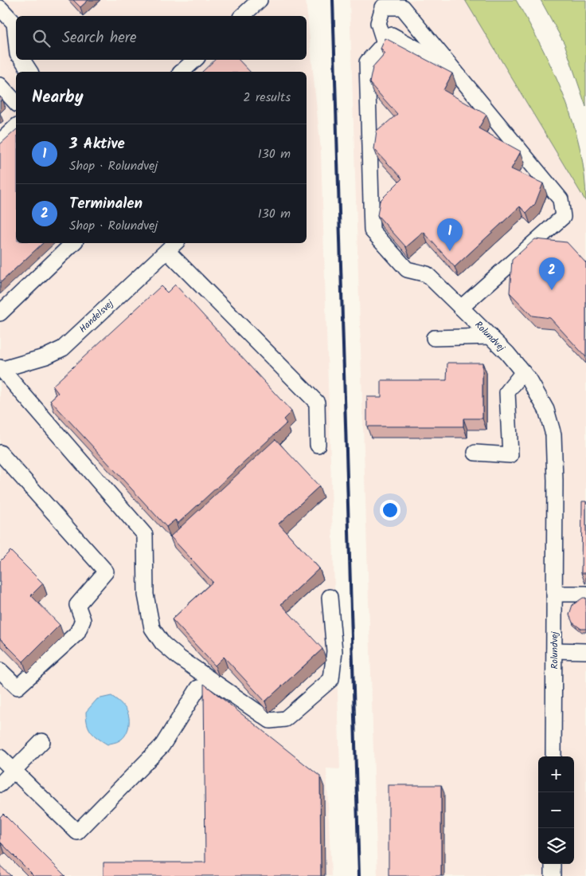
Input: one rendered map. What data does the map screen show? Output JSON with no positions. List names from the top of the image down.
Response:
{
  "streets": {
    "street": ["Handelsvej", "Rolundvej"]
  },
  "page": {
    "search": "Search here",
    "heading": ["Nearby", "2 results"],
    "list": [
      {
        "mark": "1",
        "name": "3 Aktive",
        "note": "Shop · Rolundvej",
        "value": "130 m"
      },
      {
        "mark": "2",
        "name": "Terminalen",
        "note": "Shop · Rolundvej",
        "value": "130 m"
      }
    ],
    "pins": ["1", "2"],
    "map_buttons": ["+", "−"]
  }
}
